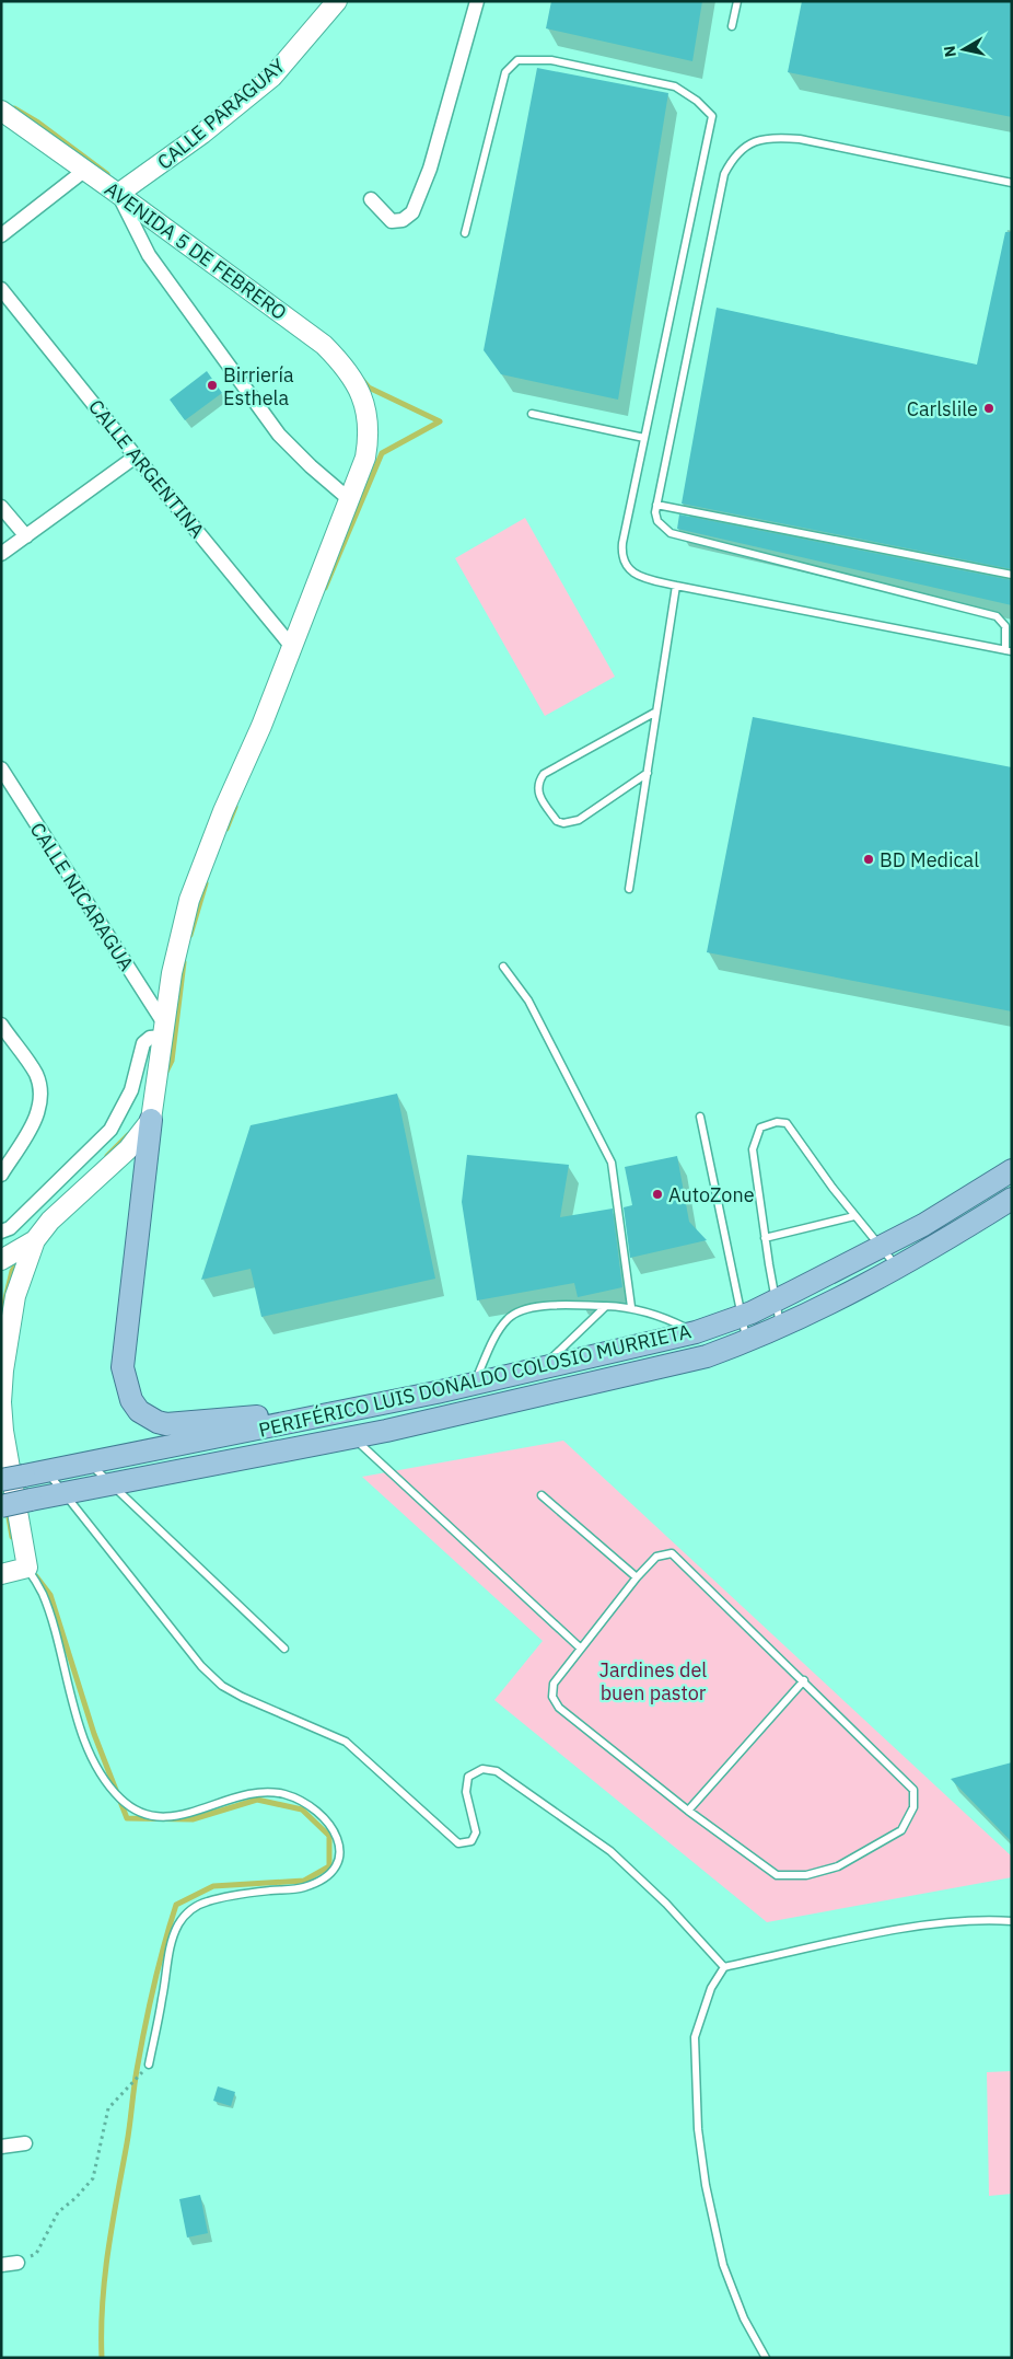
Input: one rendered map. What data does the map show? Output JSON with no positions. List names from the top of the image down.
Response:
{
  "streets": {
    "main road": ["PERIFÉRICO LUIS DONALDO COLOSIO MURRIETA"],
    "street": [
      "CALLE PARAGUAY",
      "AVENIDA 5 DE FEBRERO",
      "CALLE ARGENTINA",
      "CALLE NICARAGUA"
    ]
  },
  "crossings": [
    ["CALLE PARAGUAY", "AVENIDA 5 DE FEBRERO"],
    ["AVENIDA 5 DE FEBRERO", "CALLE ARGENTINA"],
    ["AVENIDA 5 DE FEBRERO", "CALLE NICARAGUA"]
  ],
  "parks": ["Jardines del buen pastor"],
  "places": [
    "Birriería Esthela",
    "Carlslile",
    "BD Medical",
    "AutoZone"
  ],
  "north": "left"
}
